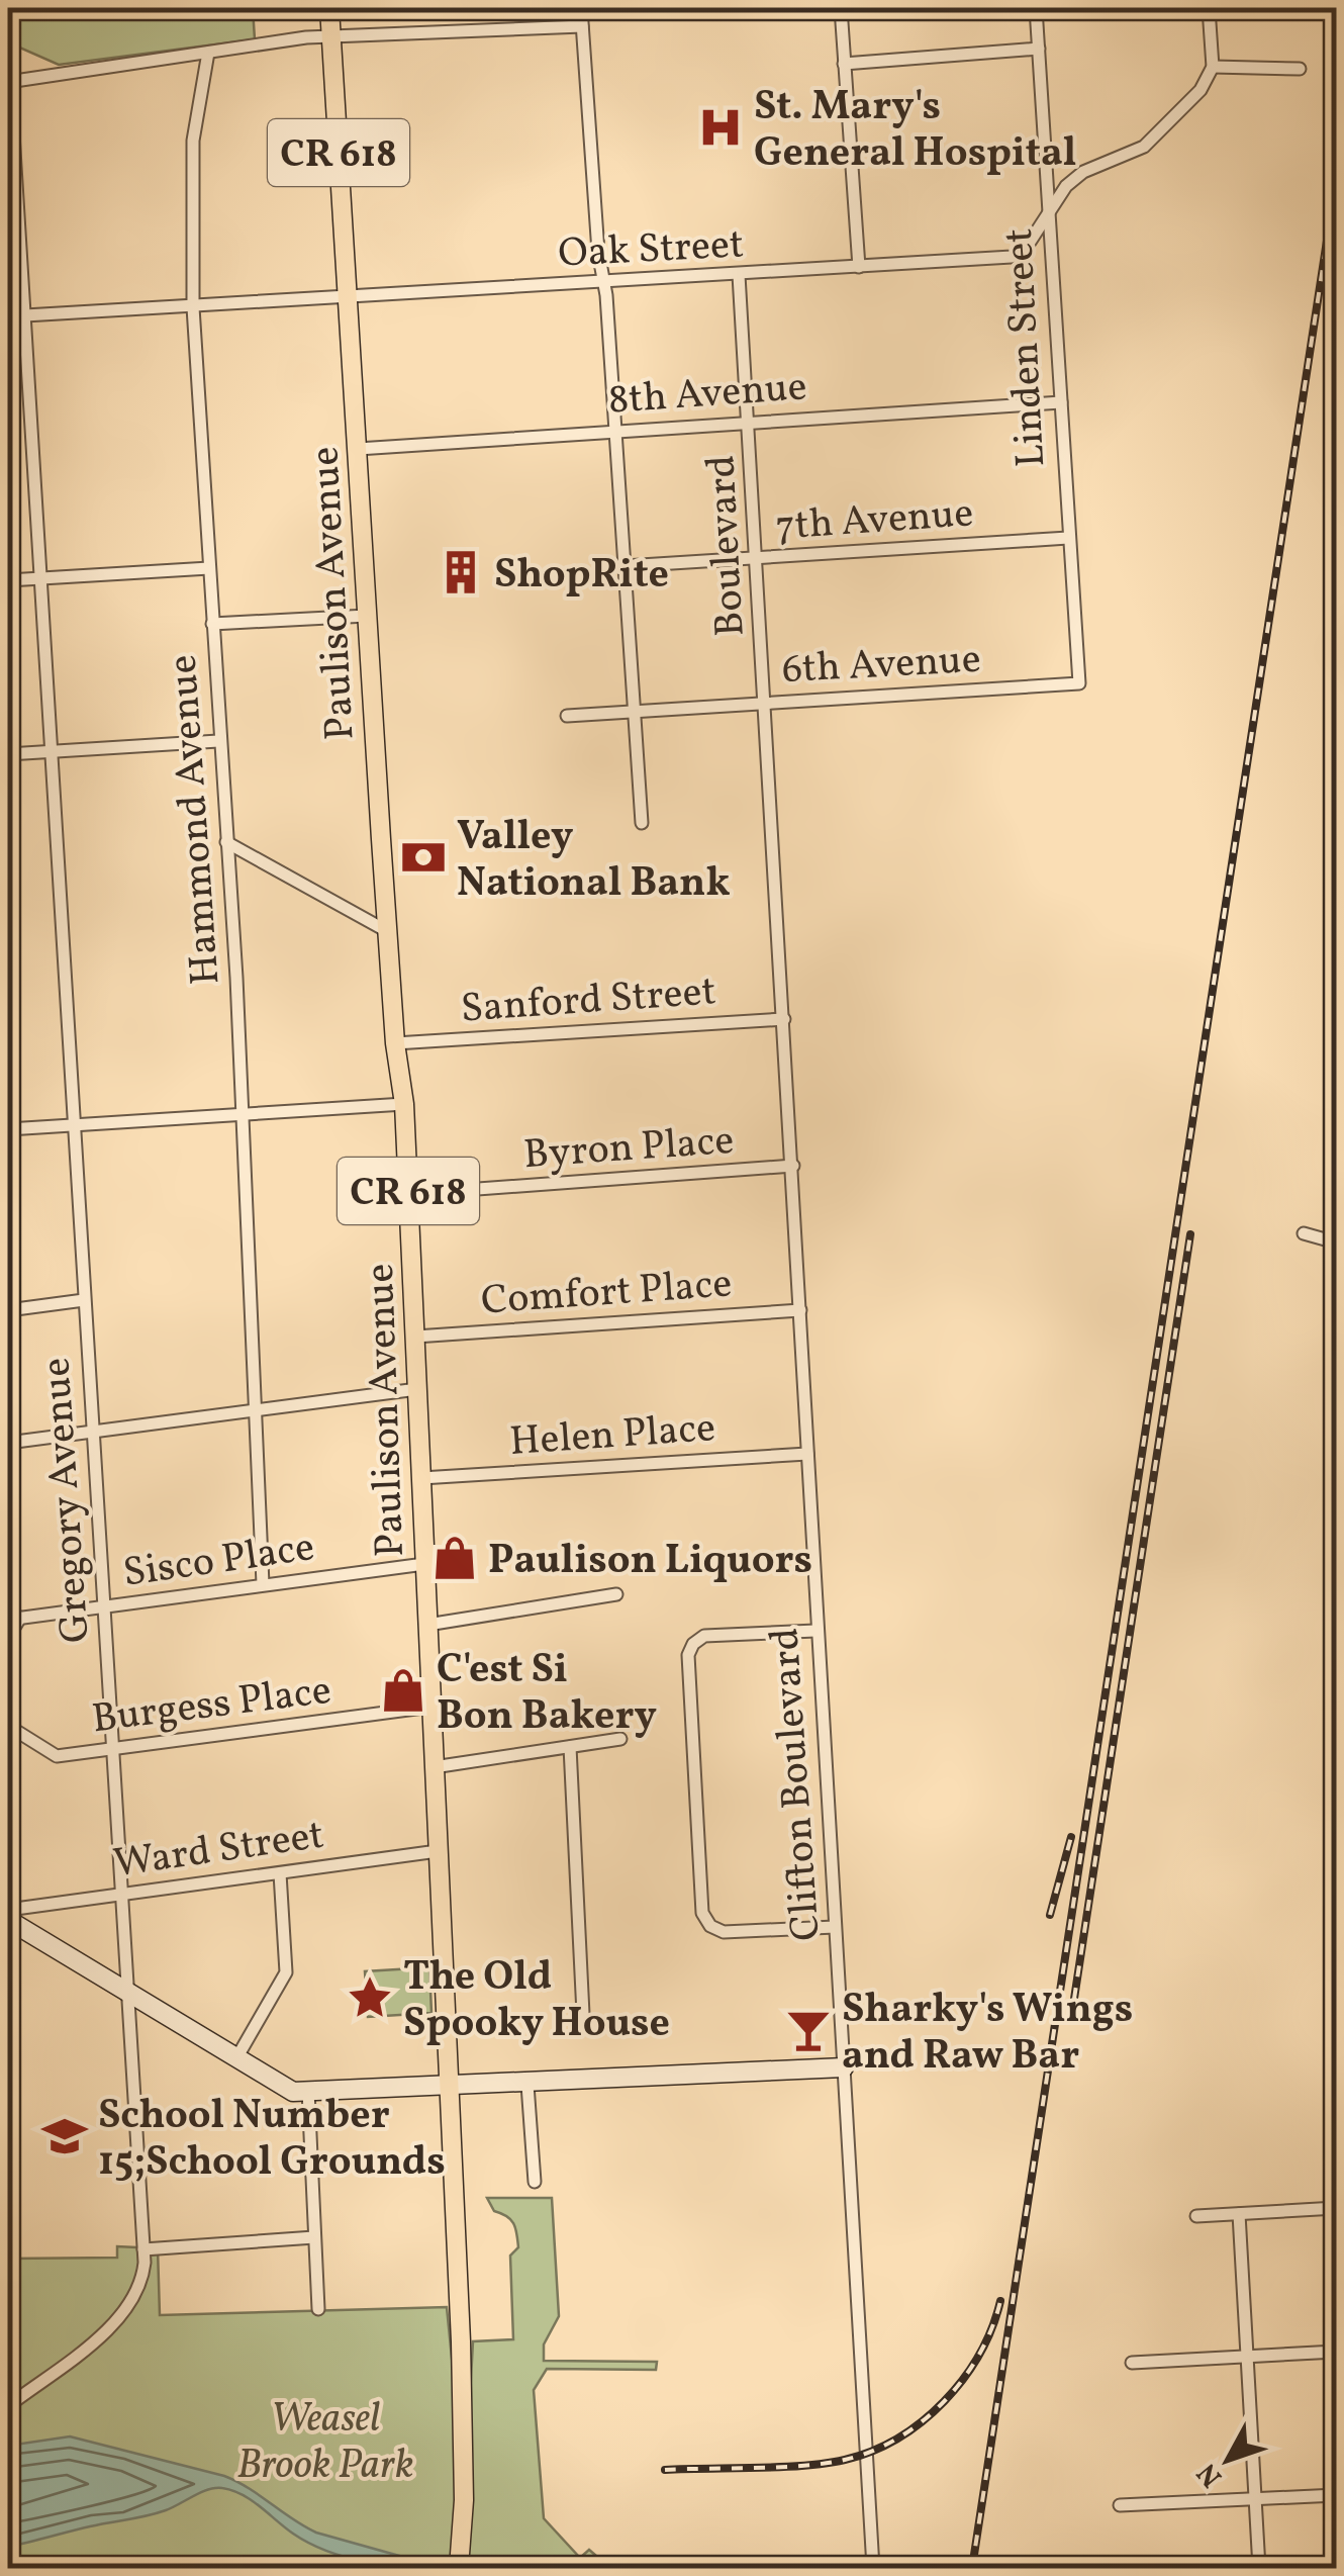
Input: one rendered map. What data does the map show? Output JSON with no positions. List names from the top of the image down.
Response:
{
  "streets": {
    "main road": ["CR 618", "Paulison Avenue"],
    "street": [
      "Oak Street",
      "Linden Street",
      "8th Avenue",
      "7th Avenue",
      "Boulevard",
      "6th Avenue",
      "Hammond Avenue",
      "Sanford Street",
      "Byron Place",
      "Comfort Place",
      "Helen Place",
      "Gregory Avenue",
      "Sisco Place",
      "Burgess Place",
      "Clifton Boulevard",
      "Ward Street"
    ]
  },
  "crossings": [
    ["Oak Street", "Linden Street"],
    ["Oak Street", "Boulevard"],
    ["Oak Street", "Paulison Avenue"],
    ["Oak Street", "Hammond Avenue"],
    ["Oak Street", "Gregory Avenue"],
    ["Linden Street", "8th Avenue"],
    ["Linden Street", "7th Avenue"],
    ["Linden Street", "6th Avenue"],
    ["8th Avenue", "Boulevard"],
    ["8th Avenue", "Paulison Avenue"],
    ["7th Avenue", "Boulevard"],
    ["Boulevard", "6th Avenue"],
    ["Boulevard", "Clifton Boulevard"],
    ["Paulison Avenue", "Sanford Street"],
    ["Paulison Avenue", "Byron Place"],
    ["Paulison Avenue", "Comfort Place"],
    ["Paulison Avenue", "Helen Place"],
    ["Paulison Avenue", "Sisco Place"],
    ["Paulison Avenue", "Burgess Place"],
    ["Paulison Avenue", "Ward Street"],
    ["Hammond Avenue", "Sisco Place"],
    ["Sanford Street", "Clifton Boulevard"],
    ["Byron Place", "Clifton Boulevard"],
    ["Comfort Place", "Clifton Boulevard"],
    ["Helen Place", "Clifton Boulevard"],
    ["Gregory Avenue", "Sisco Place"],
    ["Gregory Avenue", "Burgess Place"],
    ["Gregory Avenue", "Ward Street"]
  ],
  "parks": ["Weasel Brook Park"],
  "places": {
    "hospital": ["St. Mary's General Hospital"],
    "building": ["ShopRite"],
    "bank": ["Valley National Bank"],
    "shop": ["Paulison Liquors", "C'est Si Bon Bakery"],
    "place": ["The Old Spooky House"],
    "bar": ["Sharky's Wings and Raw Bar"],
    "school or university": ["School Number 15;School Grounds"]
  },
  "north": "bottom left"
}
